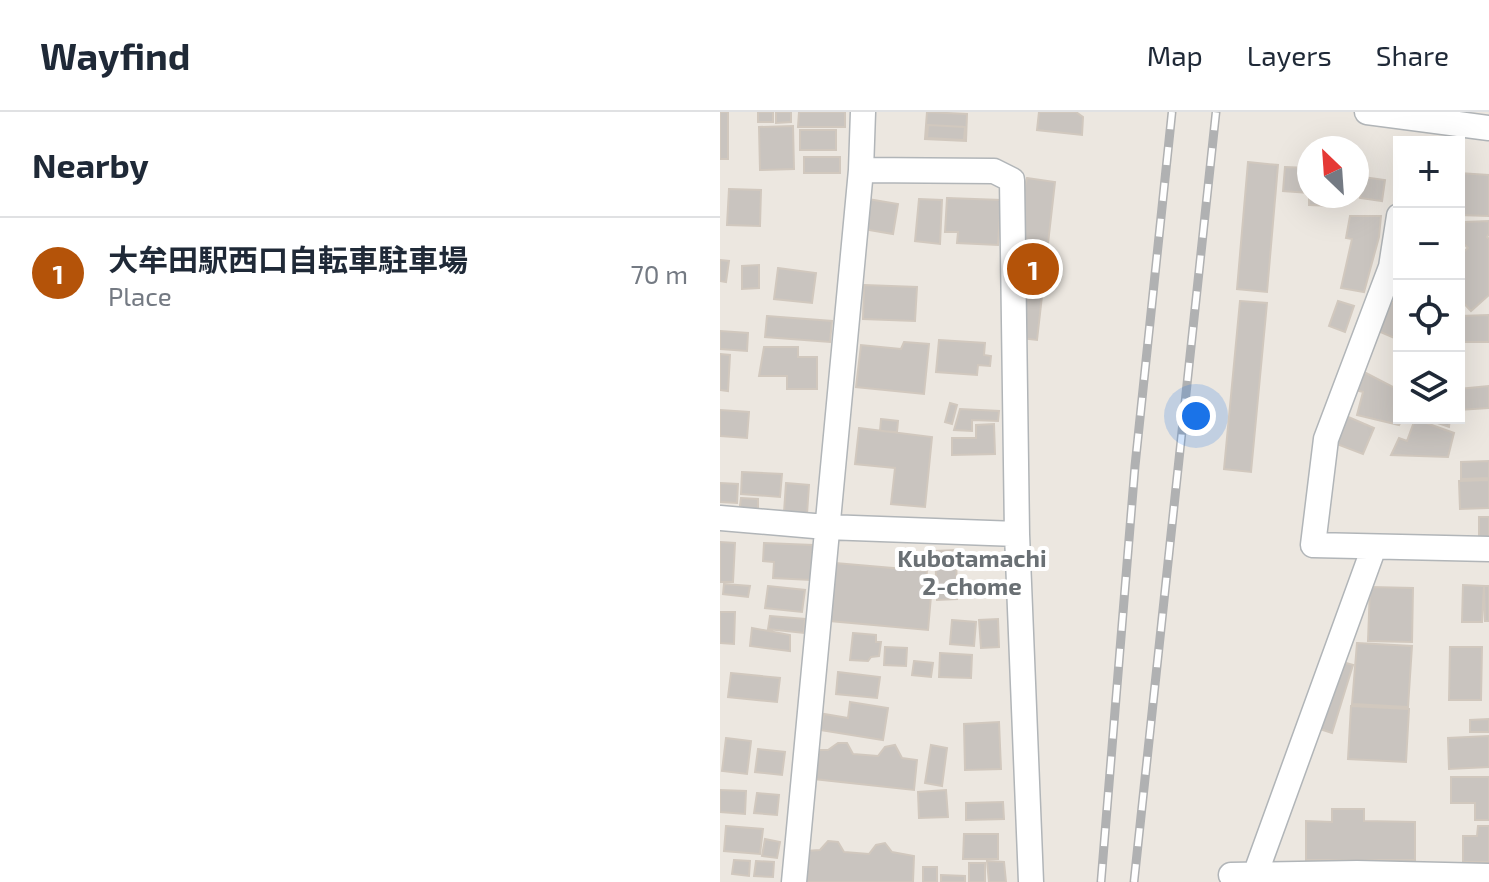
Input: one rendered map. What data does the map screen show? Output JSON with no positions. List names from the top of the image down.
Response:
{
  "districts": ["Kubotamachi 2-chome"],
  "north": "top left",
  "page": {
    "header": "Wayfind",
    "nav": ["Map", "Layers", "Share"],
    "heading": "Nearby",
    "map_buttons": ["+", "−"],
    "list": [
      {
        "mark": "1",
        "name": "大牟田駅西口自転車駐車場",
        "note": "Place",
        "value": "70 m"
      }
    ],
    "pins": "1"
  }
}
